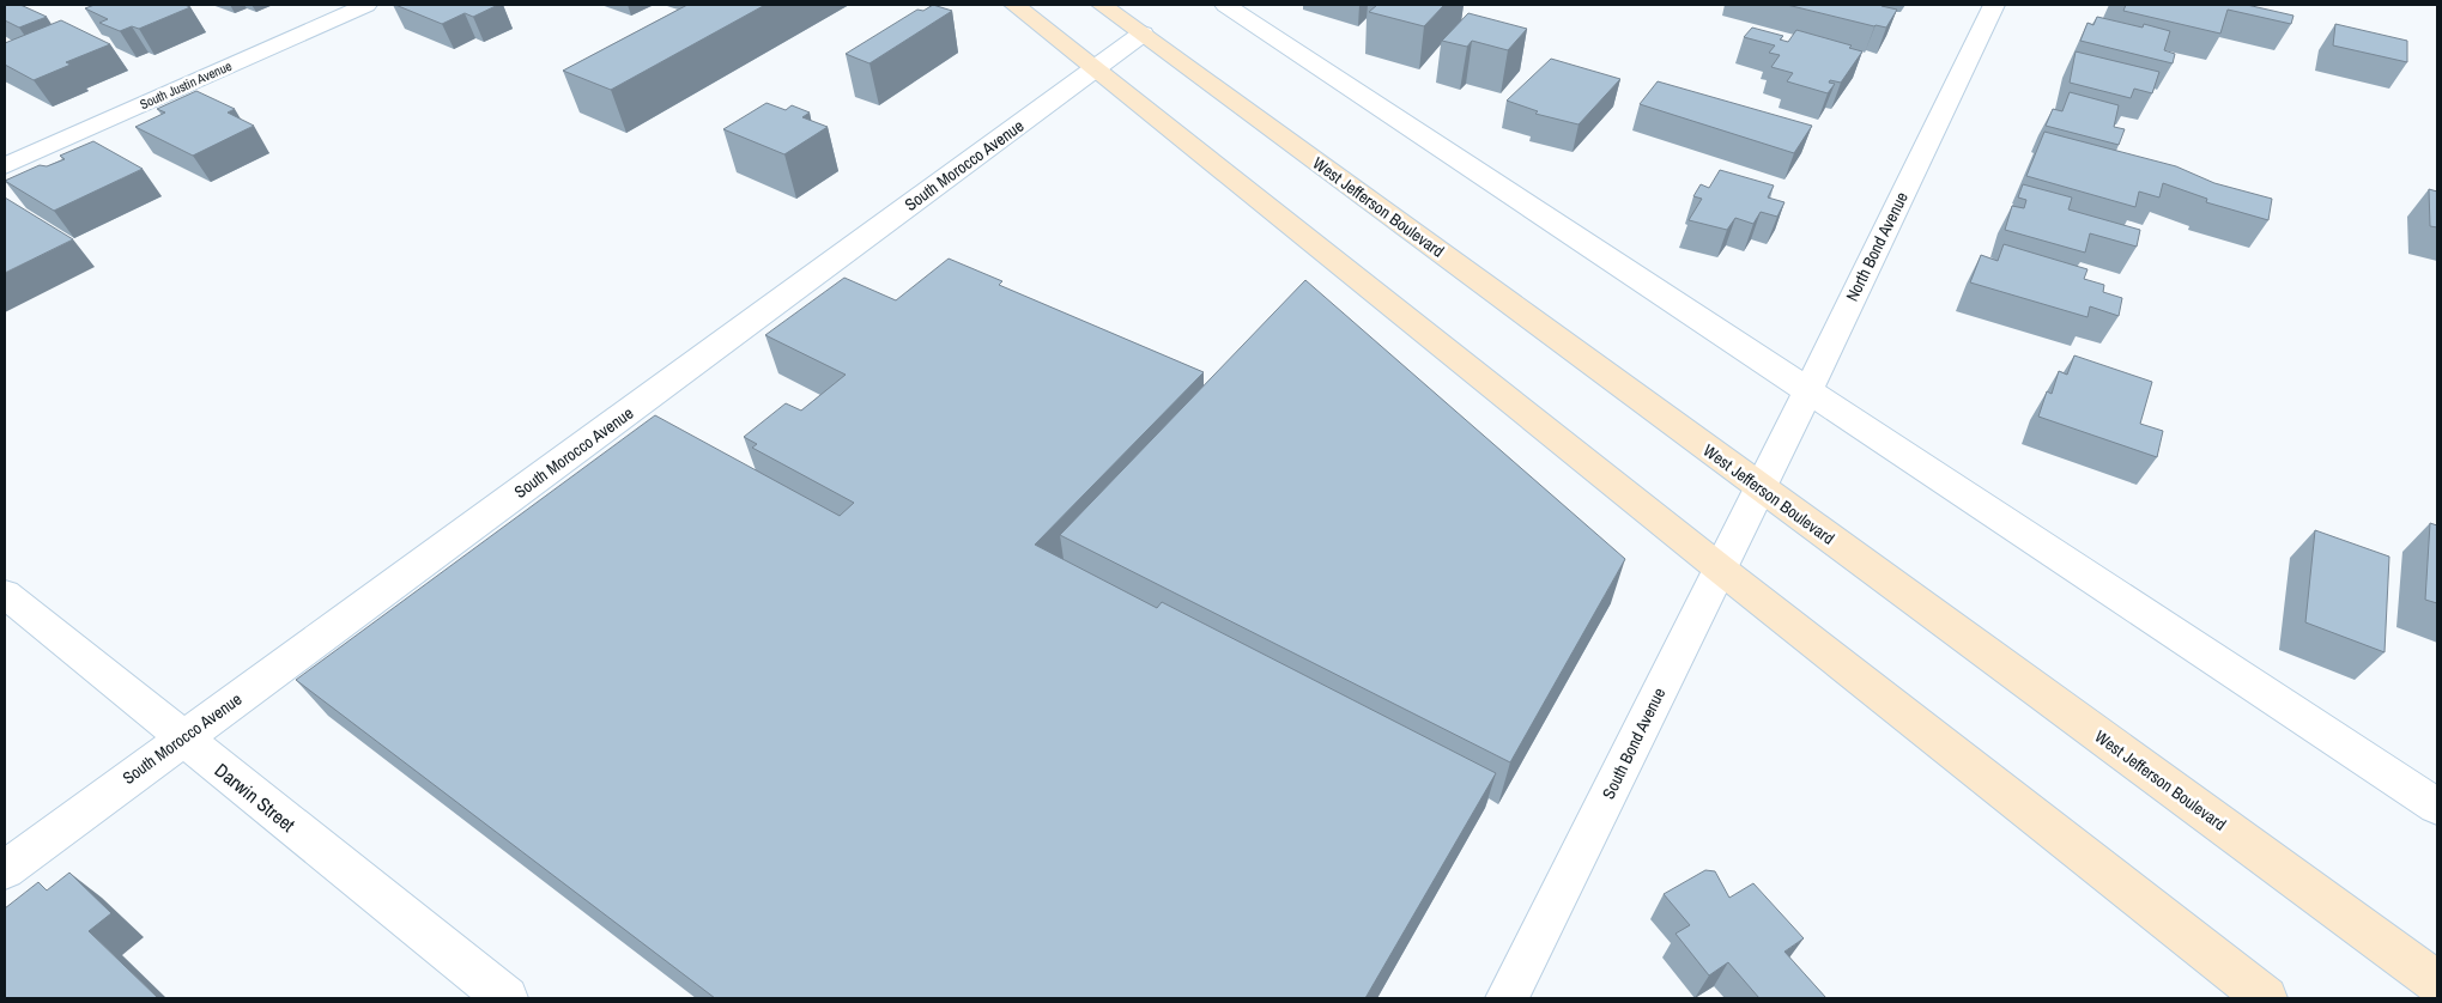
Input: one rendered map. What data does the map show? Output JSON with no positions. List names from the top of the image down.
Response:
{
  "streets": {
    "main road": ["West Jefferson Boulevard"],
    "street": [
      "South Justin Avenue",
      "South Morocco Avenue",
      "North Bond Avenue",
      "South Bond Avenue",
      "Darwin Street"
    ]
  },
  "crossings": [
    ["South Morocco Avenue", "West Jefferson Boulevard"],
    ["South Morocco Avenue", "Darwin Street"],
    ["West Jefferson Boulevard", "North Bond Avenue"],
    ["West Jefferson Boulevard", "South Bond Avenue"],
    ["North Bond Avenue", "South Bond Avenue"]
  ]
}
